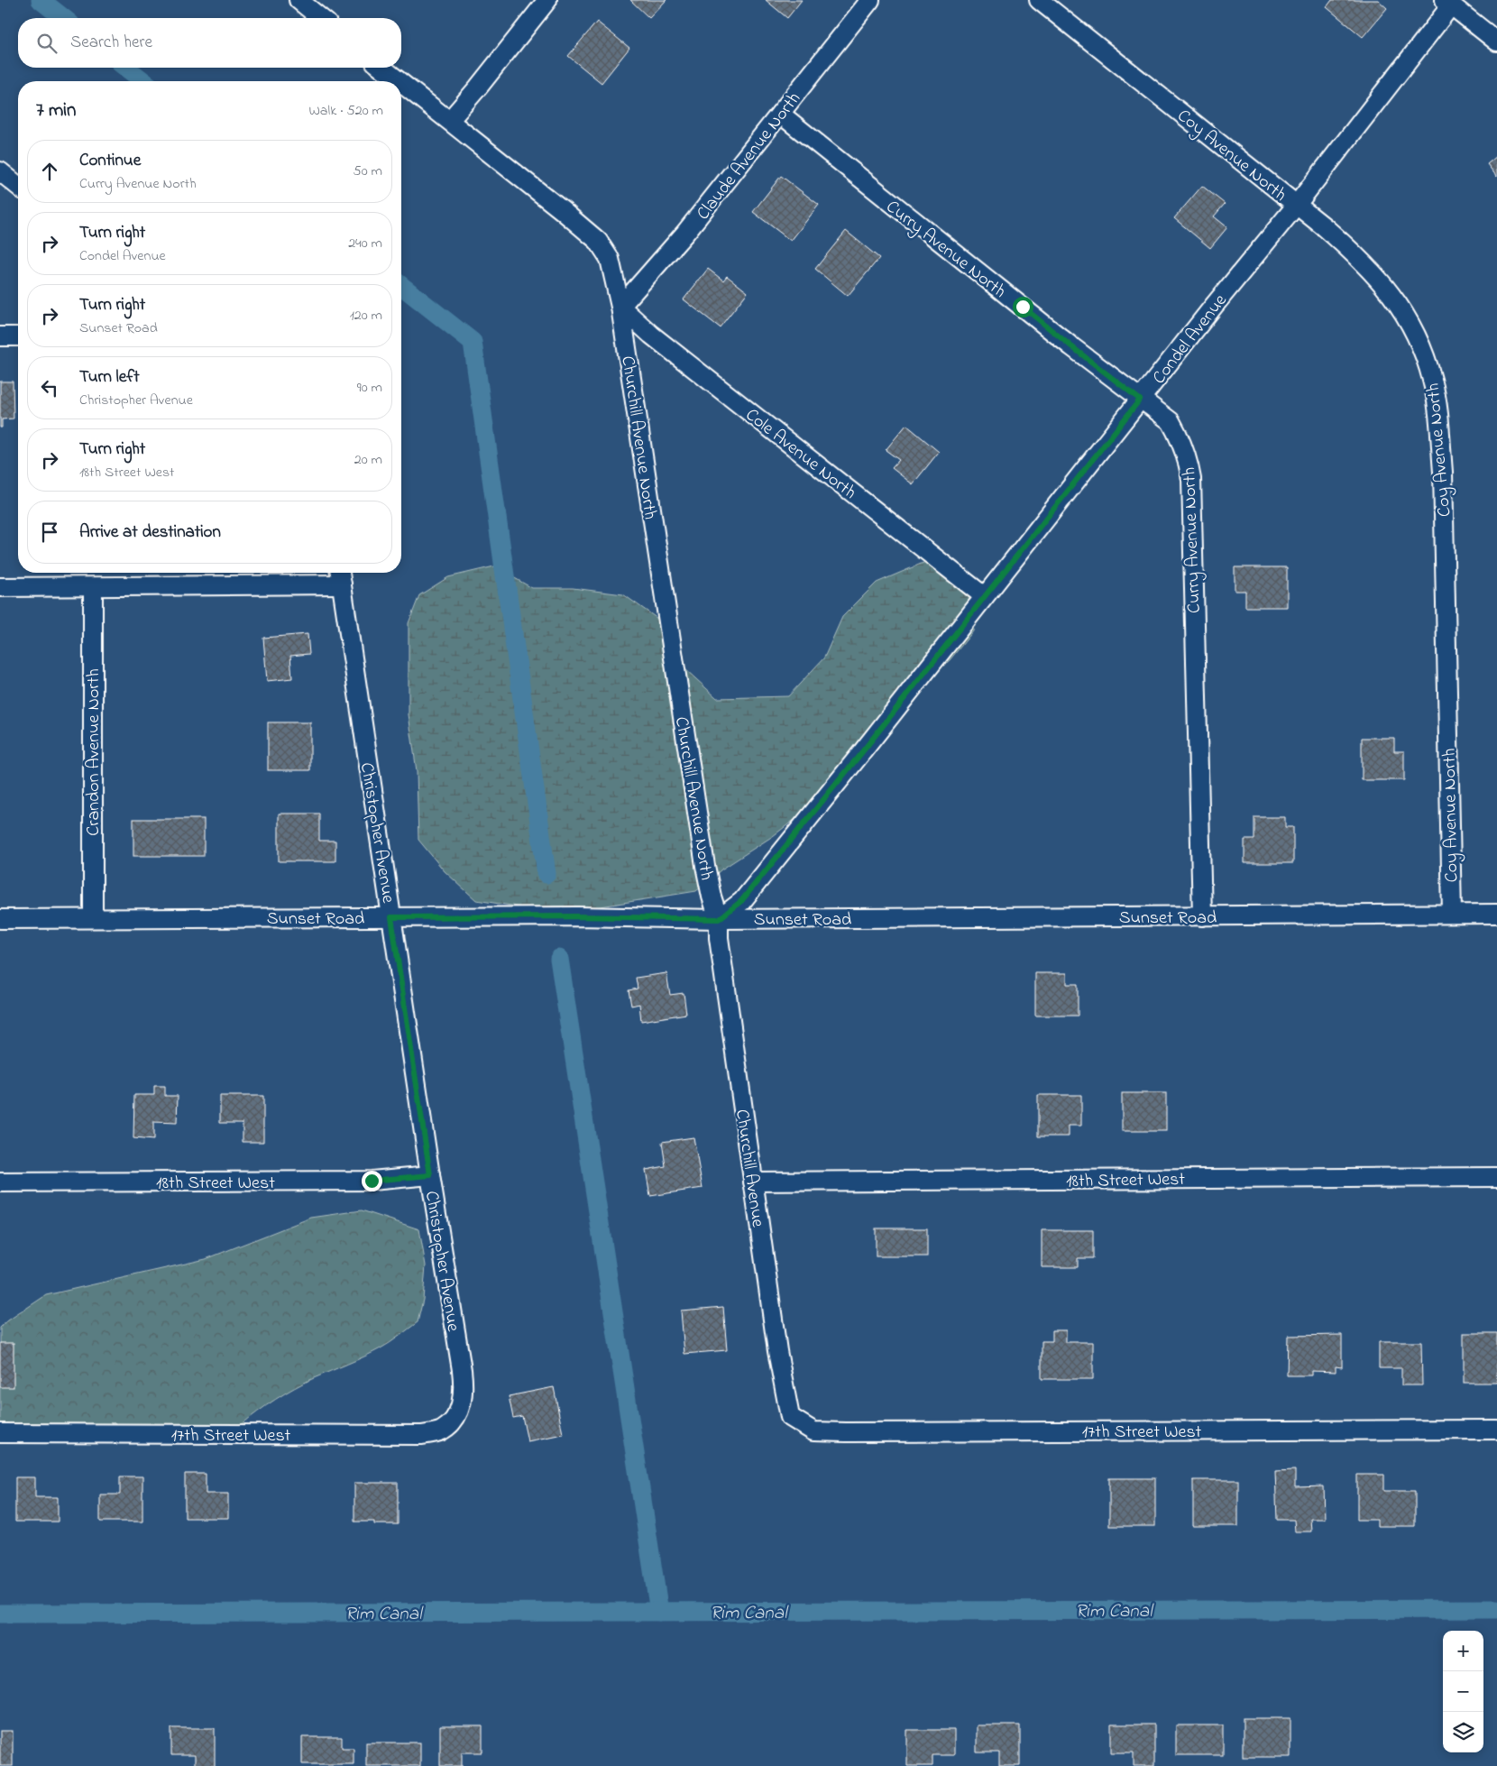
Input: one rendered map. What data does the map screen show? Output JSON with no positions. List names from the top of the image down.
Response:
{
  "streets": {
    "street": [
      "Coy Avenue North",
      "Claude Avenue North",
      "Curry Avenue North",
      "Condel Avenue",
      "Churchill Avenue North",
      "Cole Avenue North",
      "Crandon Avenue North",
      "Christopher Avenue",
      "Sunset Road",
      "Churchill Avenue",
      "18th Street West",
      "17th Street West"
    ]
  },
  "crossings": [
    ["Coy Avenue North", "Condel Avenue"],
    ["Coy Avenue North", "Sunset Road"],
    ["Claude Avenue North", "Curry Avenue North"],
    ["Claude Avenue North", "Churchill Avenue North"],
    ["Claude Avenue North", "Cole Avenue North"],
    ["Curry Avenue North", "Condel Avenue"],
    ["Curry Avenue North", "Sunset Road"],
    ["Condel Avenue", "Churchill Avenue North"],
    ["Condel Avenue", "Cole Avenue North"],
    ["Condel Avenue", "Sunset Road"],
    ["Condel Avenue", "Churchill Avenue"],
    ["Churchill Avenue North", "Cole Avenue North"],
    ["Churchill Avenue North", "Sunset Road"],
    ["Churchill Avenue North", "Churchill Avenue"],
    ["Crandon Avenue North", "Sunset Road"],
    ["Christopher Avenue", "Sunset Road"],
    ["Christopher Avenue", "18th Street West"],
    ["Christopher Avenue", "17th Street West"],
    ["Sunset Road", "Churchill Avenue"],
    ["Churchill Avenue", "18th Street West"],
    ["Churchill Avenue", "17th Street West"]
  ],
  "water": ["Rim Canal"],
  "page": {
    "search": "Search here",
    "heading": ["7 min", "Walk · 520 m"],
    "list": [
      ["Continue", "Curry Avenue North", "50 m"],
      ["Turn right", "Condel Avenue", "240 m"],
      ["Turn right", "Sunset Road", "120 m"],
      ["Turn left", "Christopher Avenue", "90 m"],
      ["Turn right", "18th Street West", "20 m"],
      "Arrive at destination"
    ],
    "map_buttons": ["+", "−"]
  }
}
